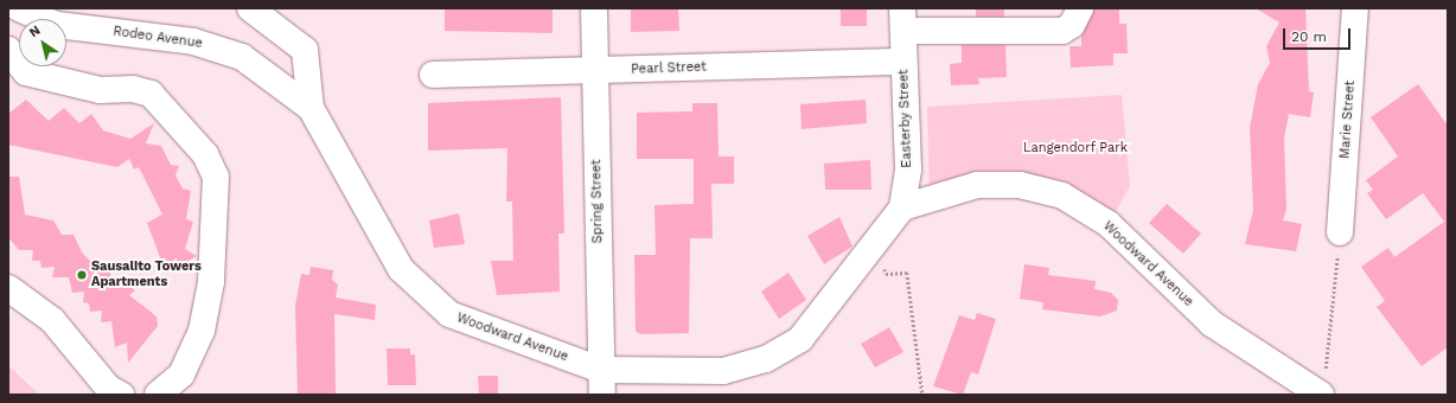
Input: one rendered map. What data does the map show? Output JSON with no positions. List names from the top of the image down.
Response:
{
  "streets": {
    "street": [
      "Rodeo Avenue",
      "Pearl Street",
      "Easterby Street",
      "Marie Street",
      "Spring Street",
      "Woodward Avenue"
    ]
  },
  "crossings": [
    ["Rodeo Avenue", "Woodward Avenue"],
    ["Pearl Street", "Easterby Street"],
    ["Pearl Street", "Spring Street"],
    ["Easterby Street", "Woodward Avenue"],
    ["Spring Street", "Woodward Avenue"]
  ],
  "parks": ["Langendorf Park"],
  "places": ["Sausalito Towers Apartments"],
  "scale_bar": "20 m",
  "north": "top left"
}
